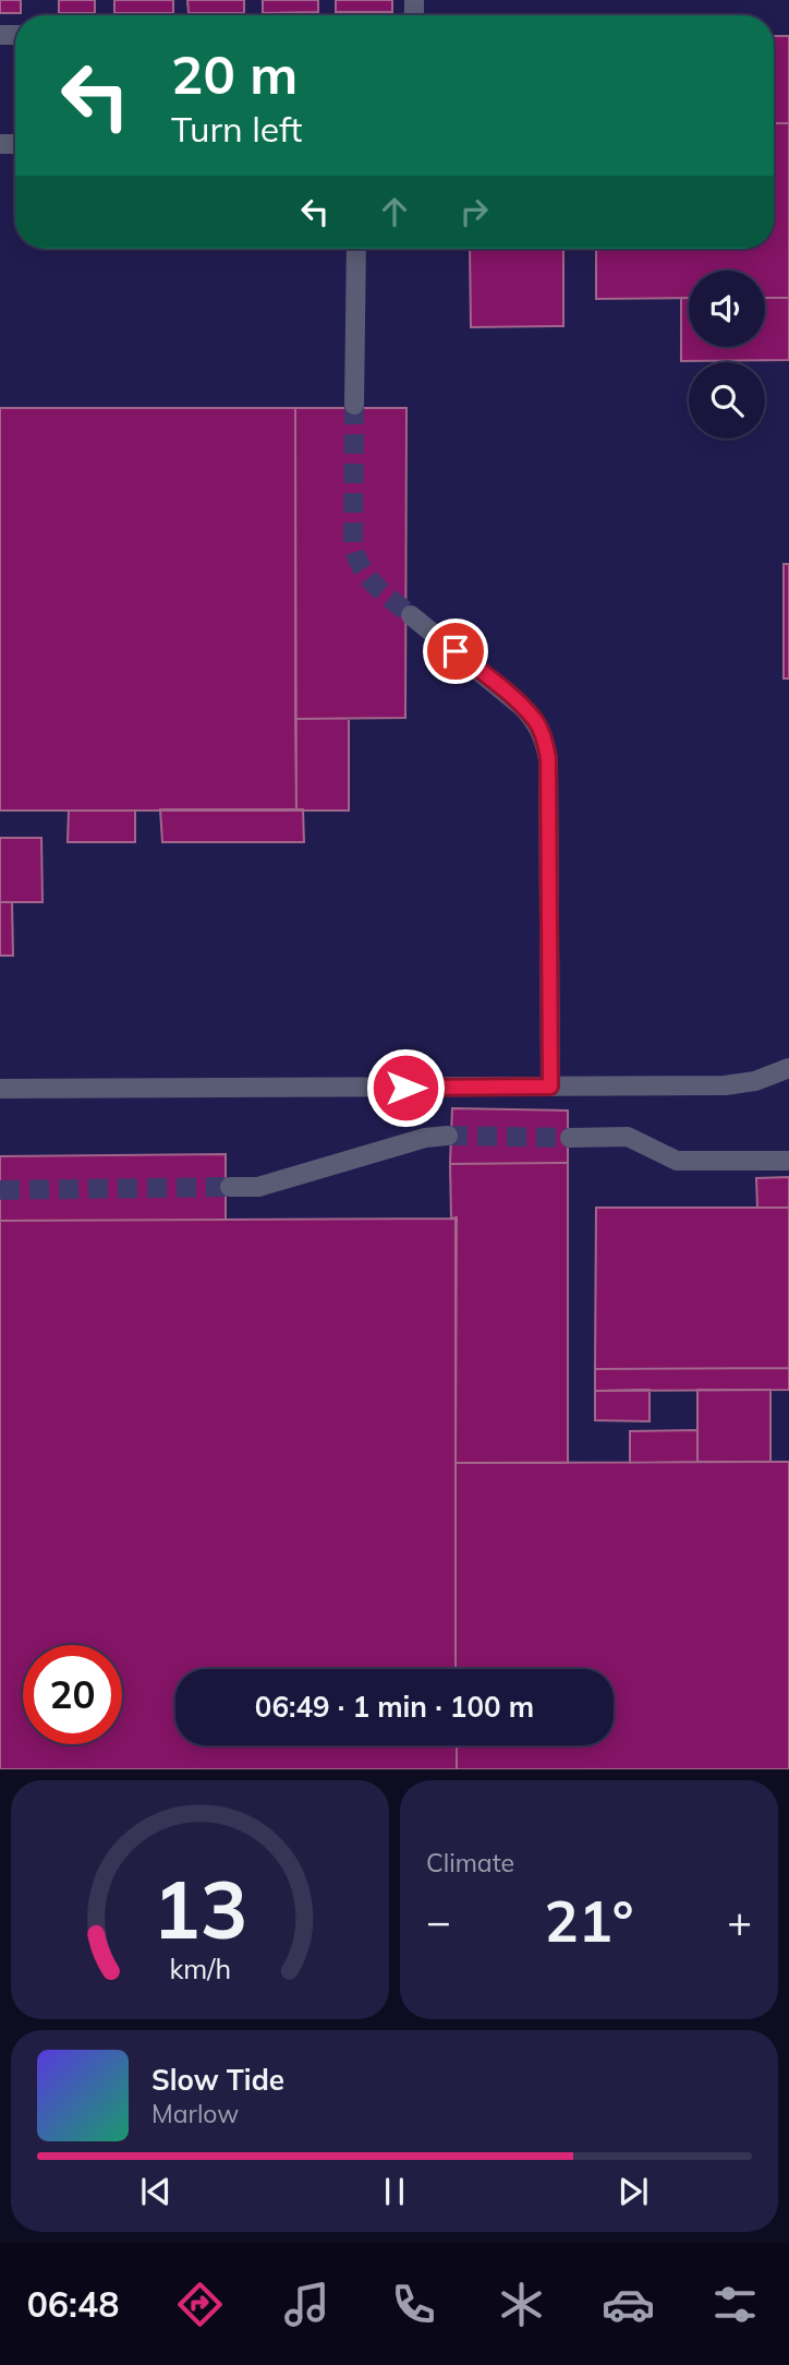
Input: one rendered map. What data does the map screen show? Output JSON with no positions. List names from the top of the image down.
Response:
{
  "page": {
    "turn": ["20 m", "Turn left"],
    "limit": "20",
    "trip": "06:49 · 1 min · 100 m",
    "tile": "Climate",
    "heat": ["−", "21°", "+"],
    "song": ["Slow Tide", "Marlow"],
    "tabs": "06:48",
    "gauge": ["13", "km/h"]
  }
}
